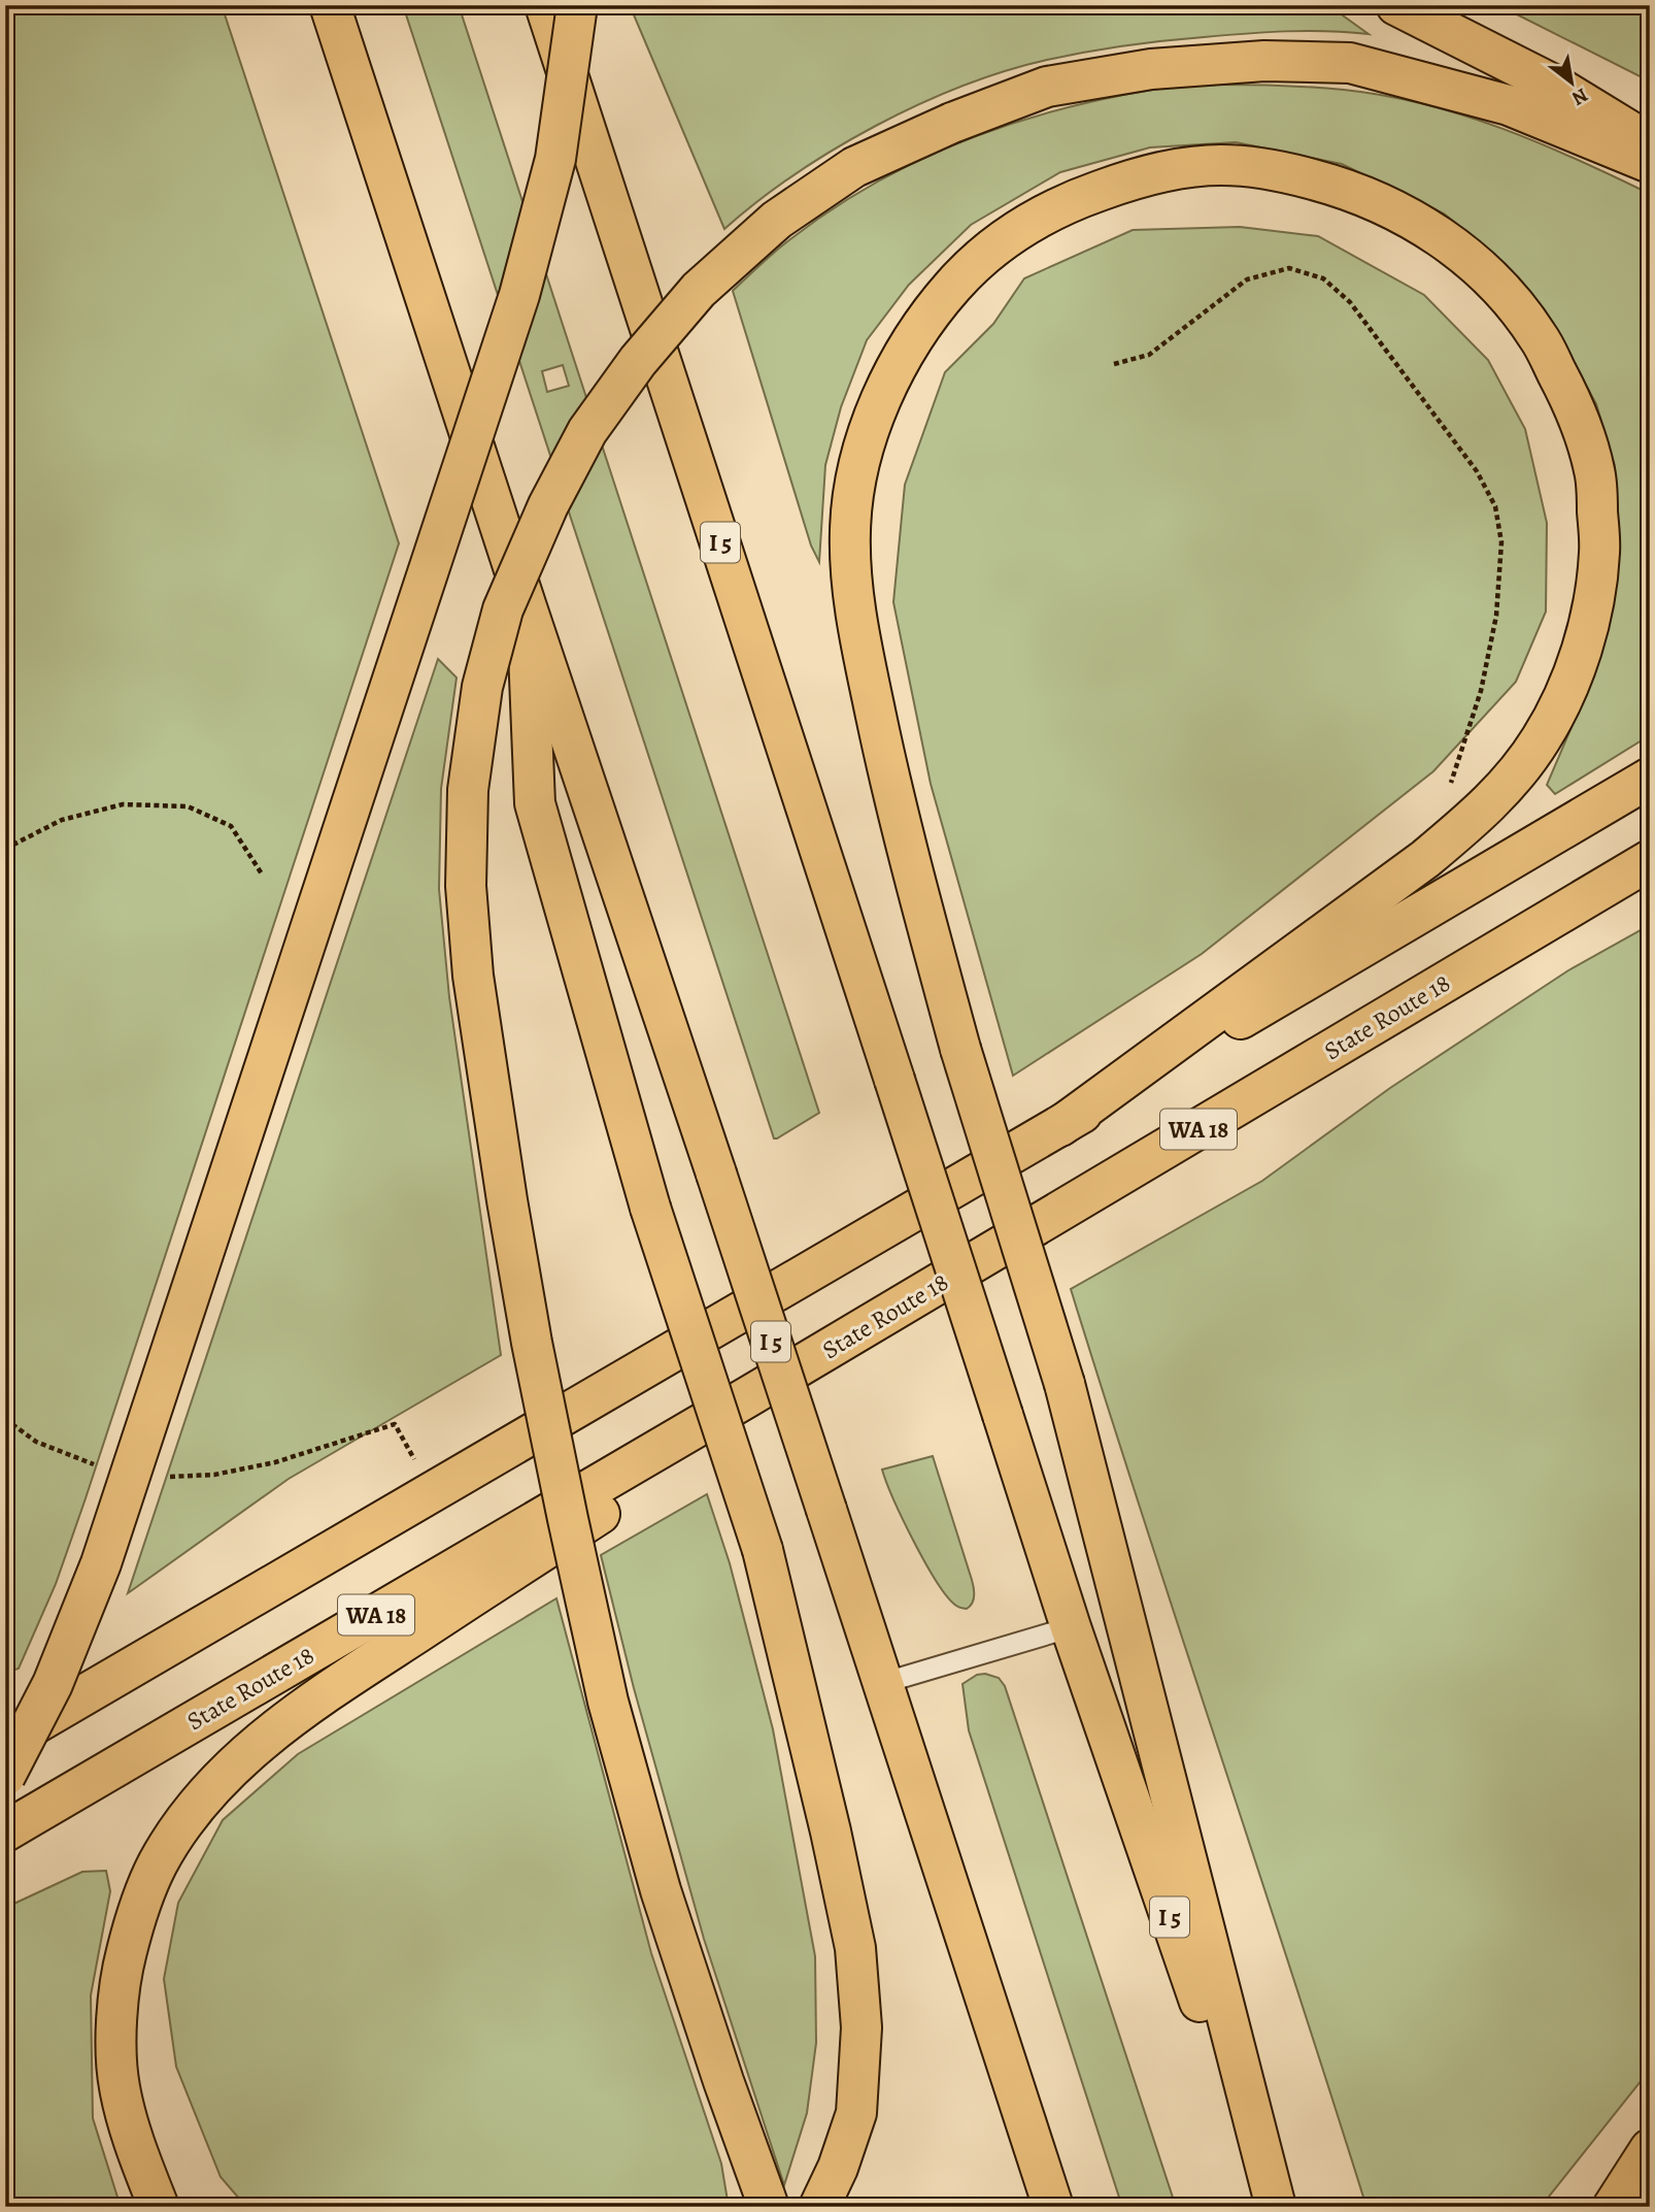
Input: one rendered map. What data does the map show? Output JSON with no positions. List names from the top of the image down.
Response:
{
  "streets": {
    "highway": ["I 5", "State Route 18", "WA 18"]
  },
  "north": "bottom right"
}
